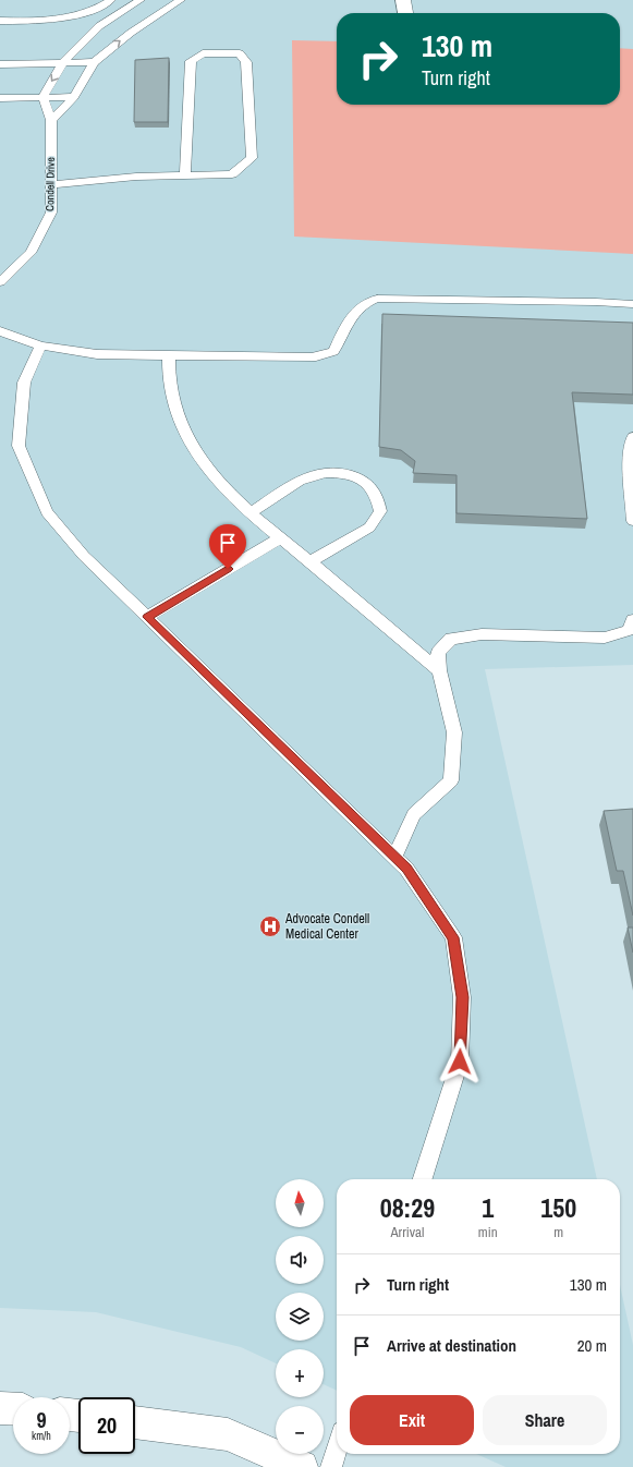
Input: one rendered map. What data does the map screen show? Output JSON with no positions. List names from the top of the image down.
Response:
{
  "streets": {
    "lane": ["Condell Drive"]
  },
  "places": {
    "hospital": ["Advocate Condell Medical Center"]
  },
  "north": "top",
  "page": {
    "turn": ["130 m", "Turn right"],
    "map_buttons": ["+", "−"],
    "eta": [
      "08:29",
      "Arrival",
      "1",
      "min",
      "150",
      "m"
    ],
    "list": [
      {
        "name": "Turn right",
        "value": "130 m"
      },
      {
        "name": "Arrive at destination",
        "value": "20 m"
      }
    ],
    "buttons": ["Exit", "Share"],
    "speed": "9 km/h",
    "limit": "20"
  }
}
